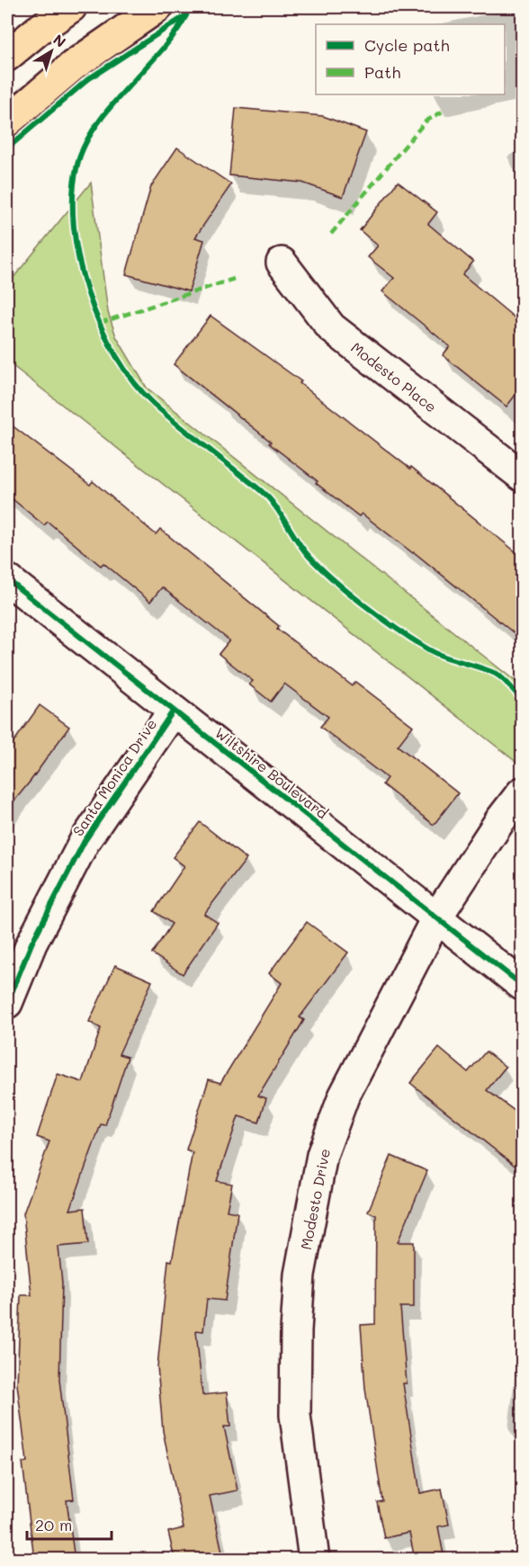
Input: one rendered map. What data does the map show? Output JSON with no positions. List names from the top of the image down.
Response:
{
  "streets": {
    "street": [
      "Modesto Place",
      "Wiltshire Boulevard",
      "Santa Monica Drive",
      "Modesto Drive"
    ]
  },
  "crossings": [
    ["Wiltshire Boulevard", "Santa Monica Drive"],
    ["Wiltshire Boulevard", "Modesto Drive"]
  ],
  "legend": ["Cycle path", "Path"],
  "scale_bar": "20 m",
  "north": "top right"
}
